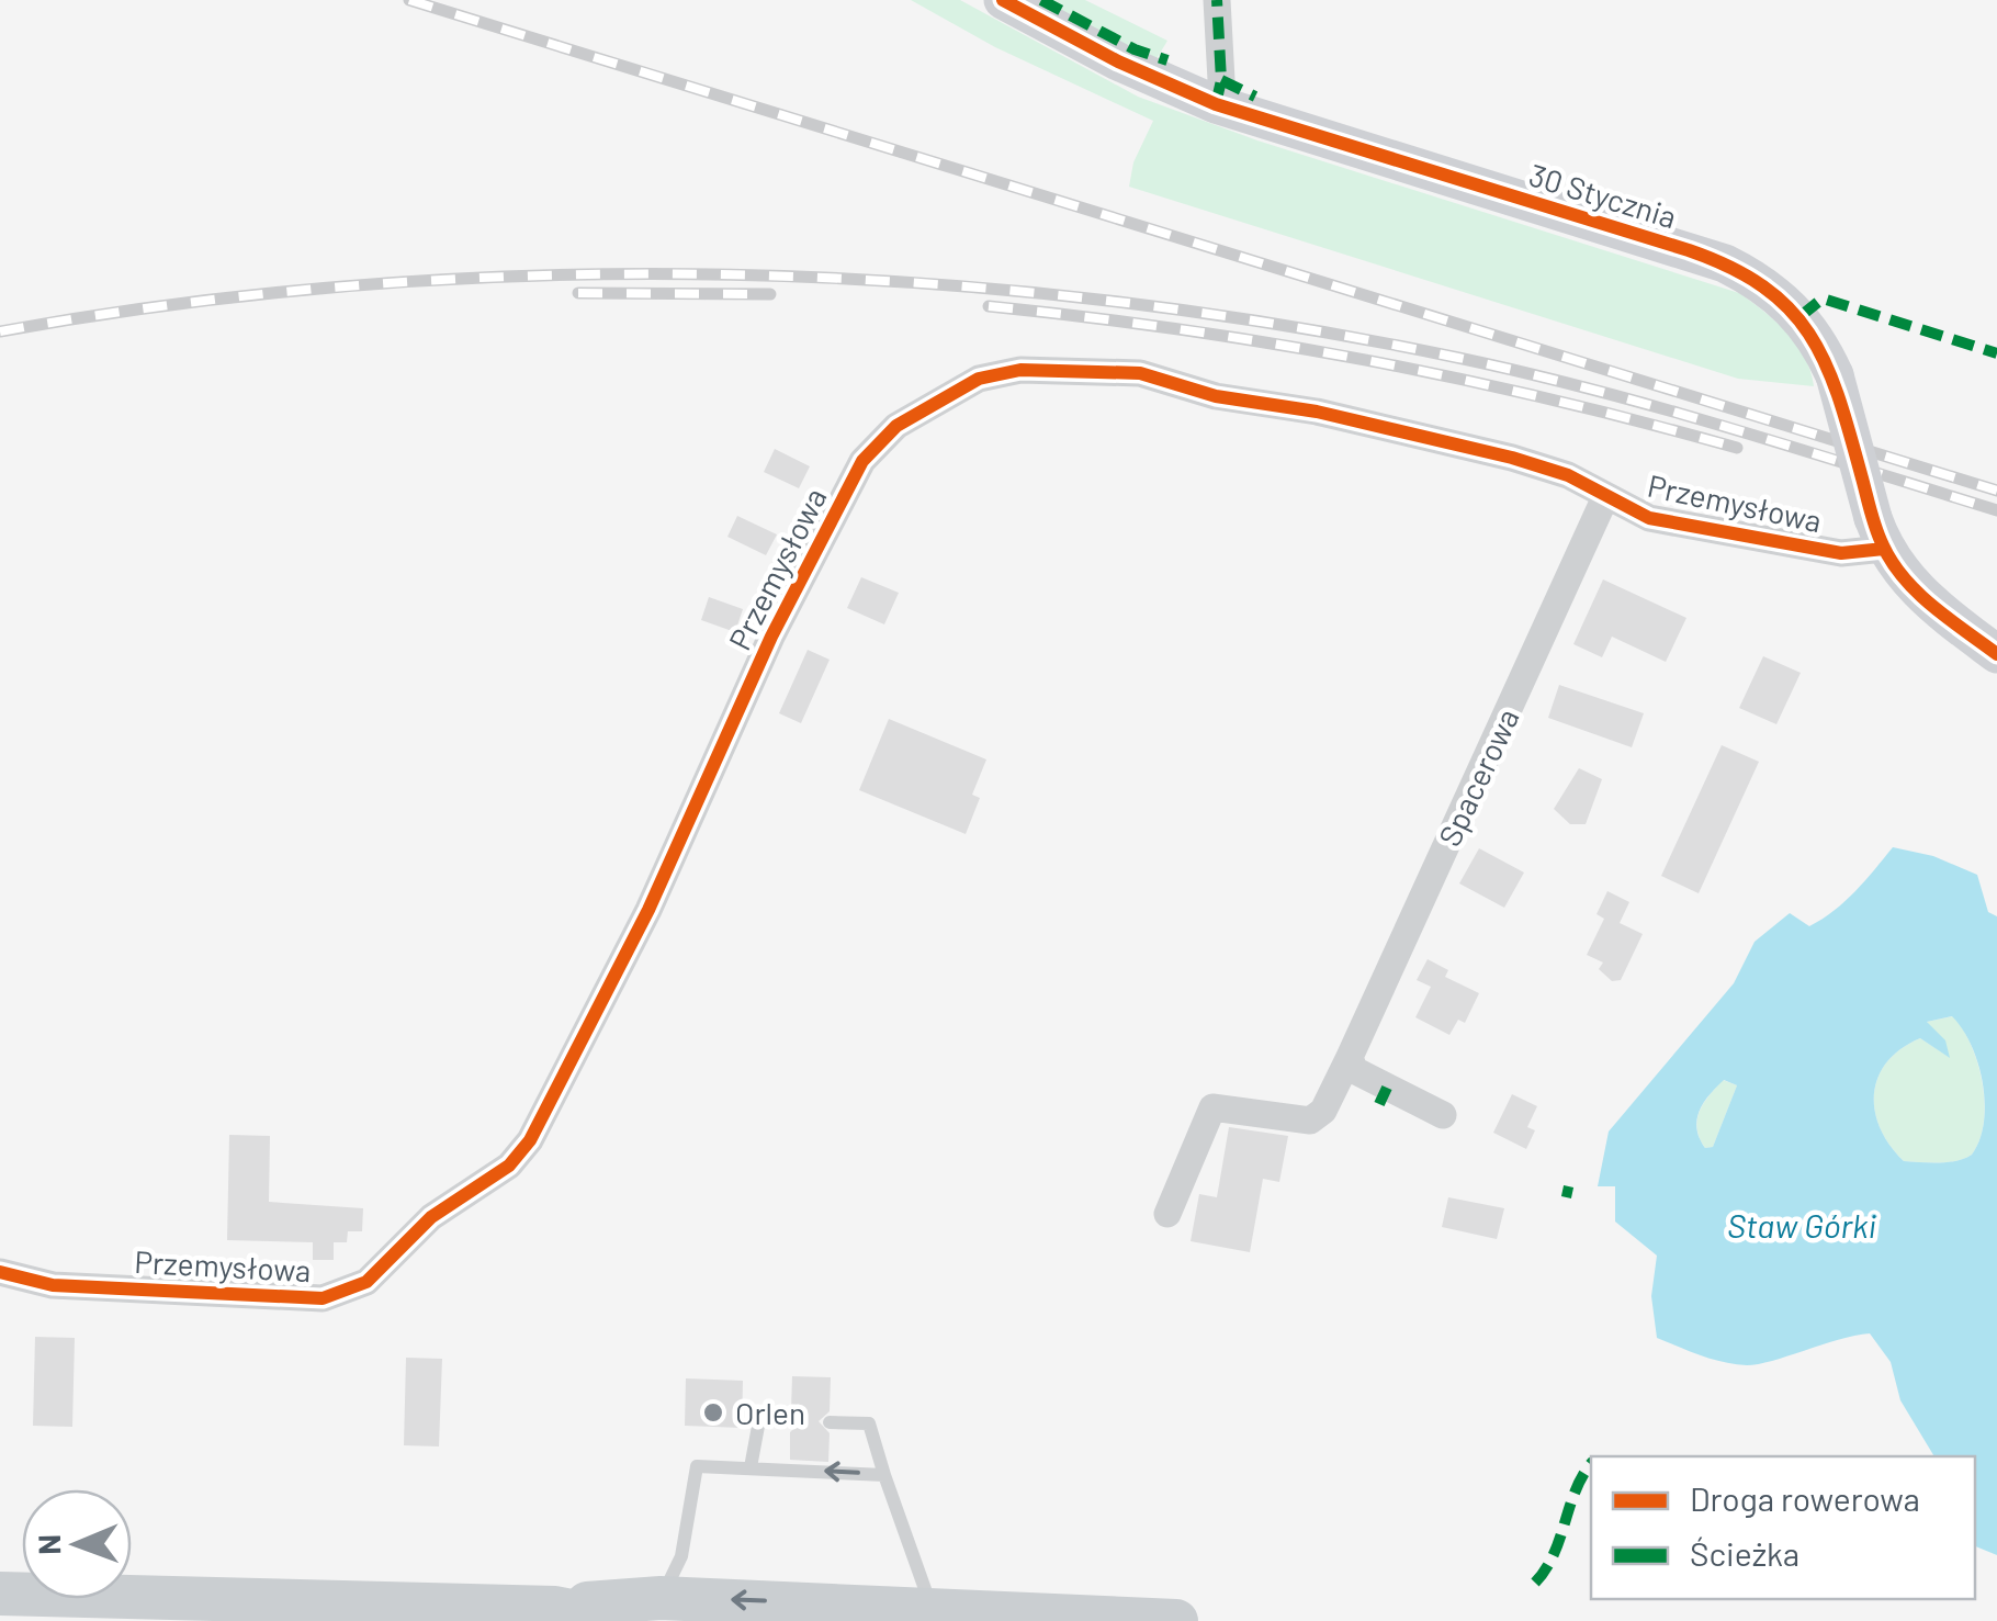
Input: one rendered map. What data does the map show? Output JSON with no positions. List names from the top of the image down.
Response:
{
  "streets": {
    "street": ["30 Stycznia", "Przemysłowa", "Spacerowa"]
  },
  "crossings": [
    ["30 Stycznia", "Przemysłowa"],
    ["Przemysłowa", "Spacerowa"]
  ],
  "water": ["Staw Górki"],
  "places": ["Orlen"],
  "legend": ["Droga rowerowa", "Ścieżka"],
  "north": "left"
}
